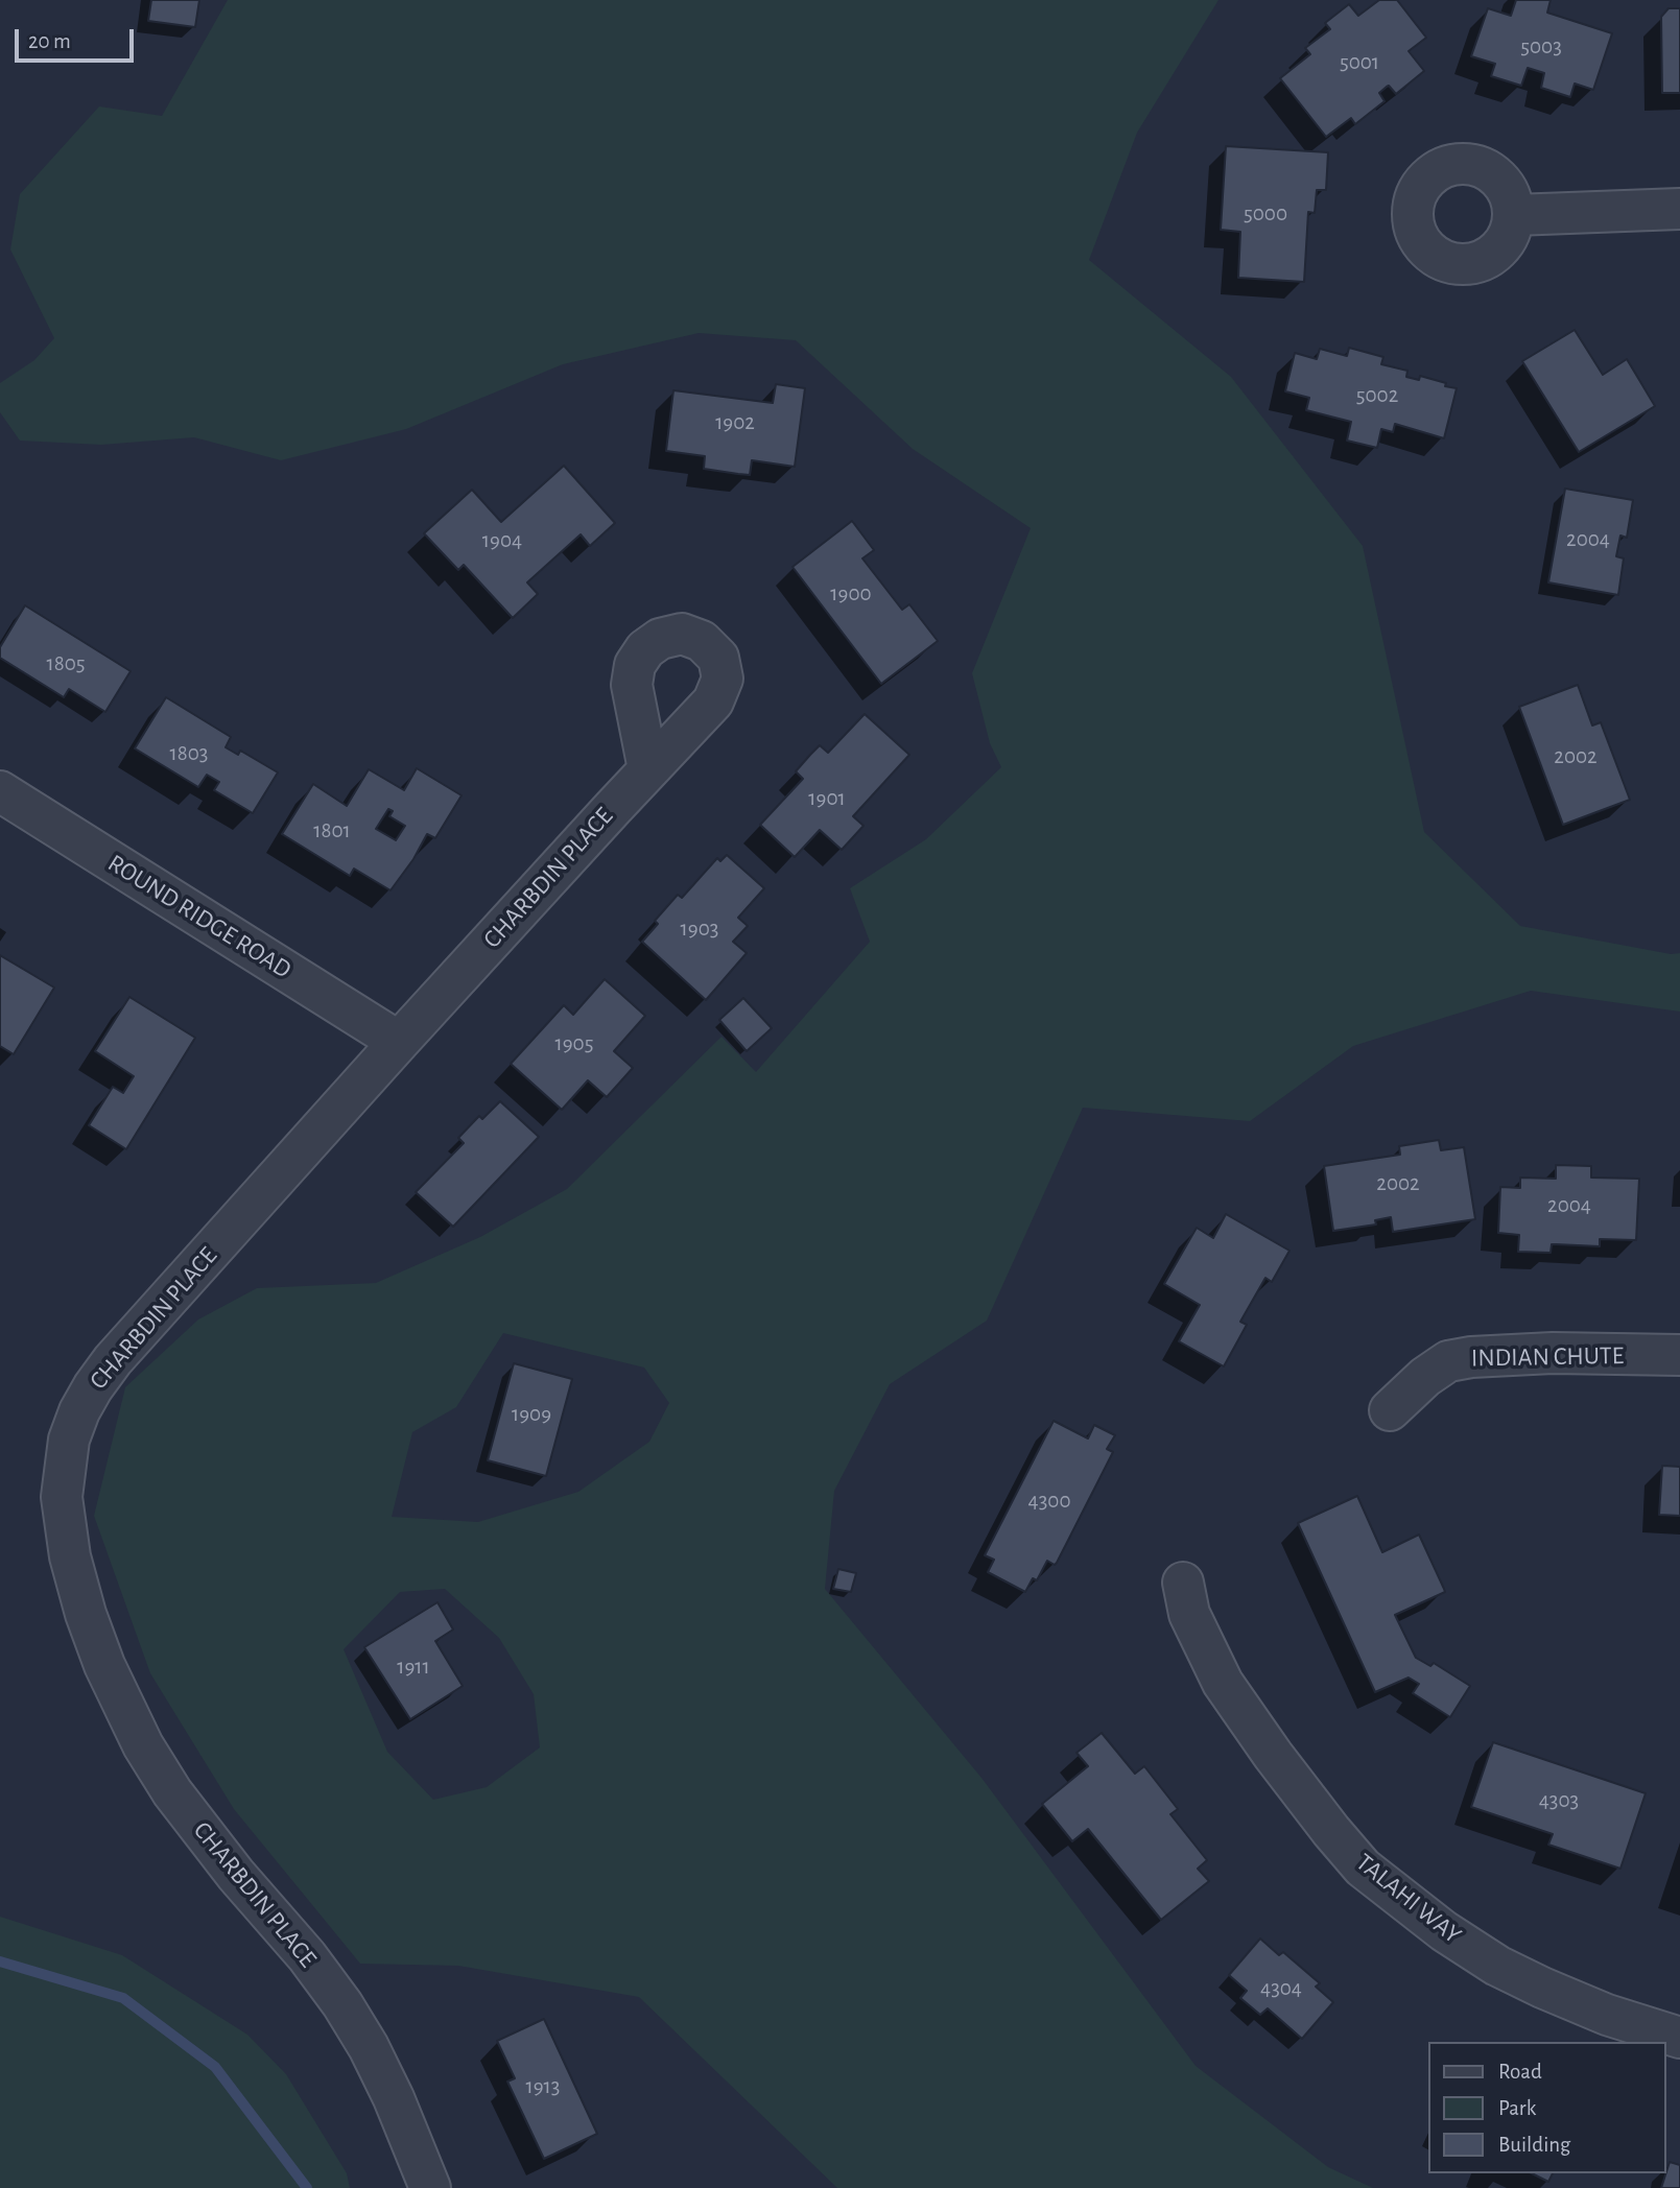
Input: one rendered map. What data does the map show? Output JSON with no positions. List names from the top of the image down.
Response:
{
  "streets": {
    "street": [
      "CHARBDIN PLACE",
      "ROUND RIDGE ROAD",
      "INDIAN CHUTE",
      "TALAHI WAY"
    ]
  },
  "crossings": [
    ["CHARBDIN PLACE", "ROUND RIDGE ROAD"]
  ],
  "house_numbers": [
    "5003",
    "5001",
    "5000",
    "5002",
    "1902",
    "2004",
    "1904",
    "1900",
    "1805",
    "1803",
    "2002",
    "1901",
    "1801",
    "1903",
    "1905",
    "2002",
    "2004",
    "1909",
    "4300",
    "1911",
    "4303",
    "4304",
    "1913"
  ],
  "legend": ["Road", "Park", "Building"],
  "scale_bar": "20 m"
}
